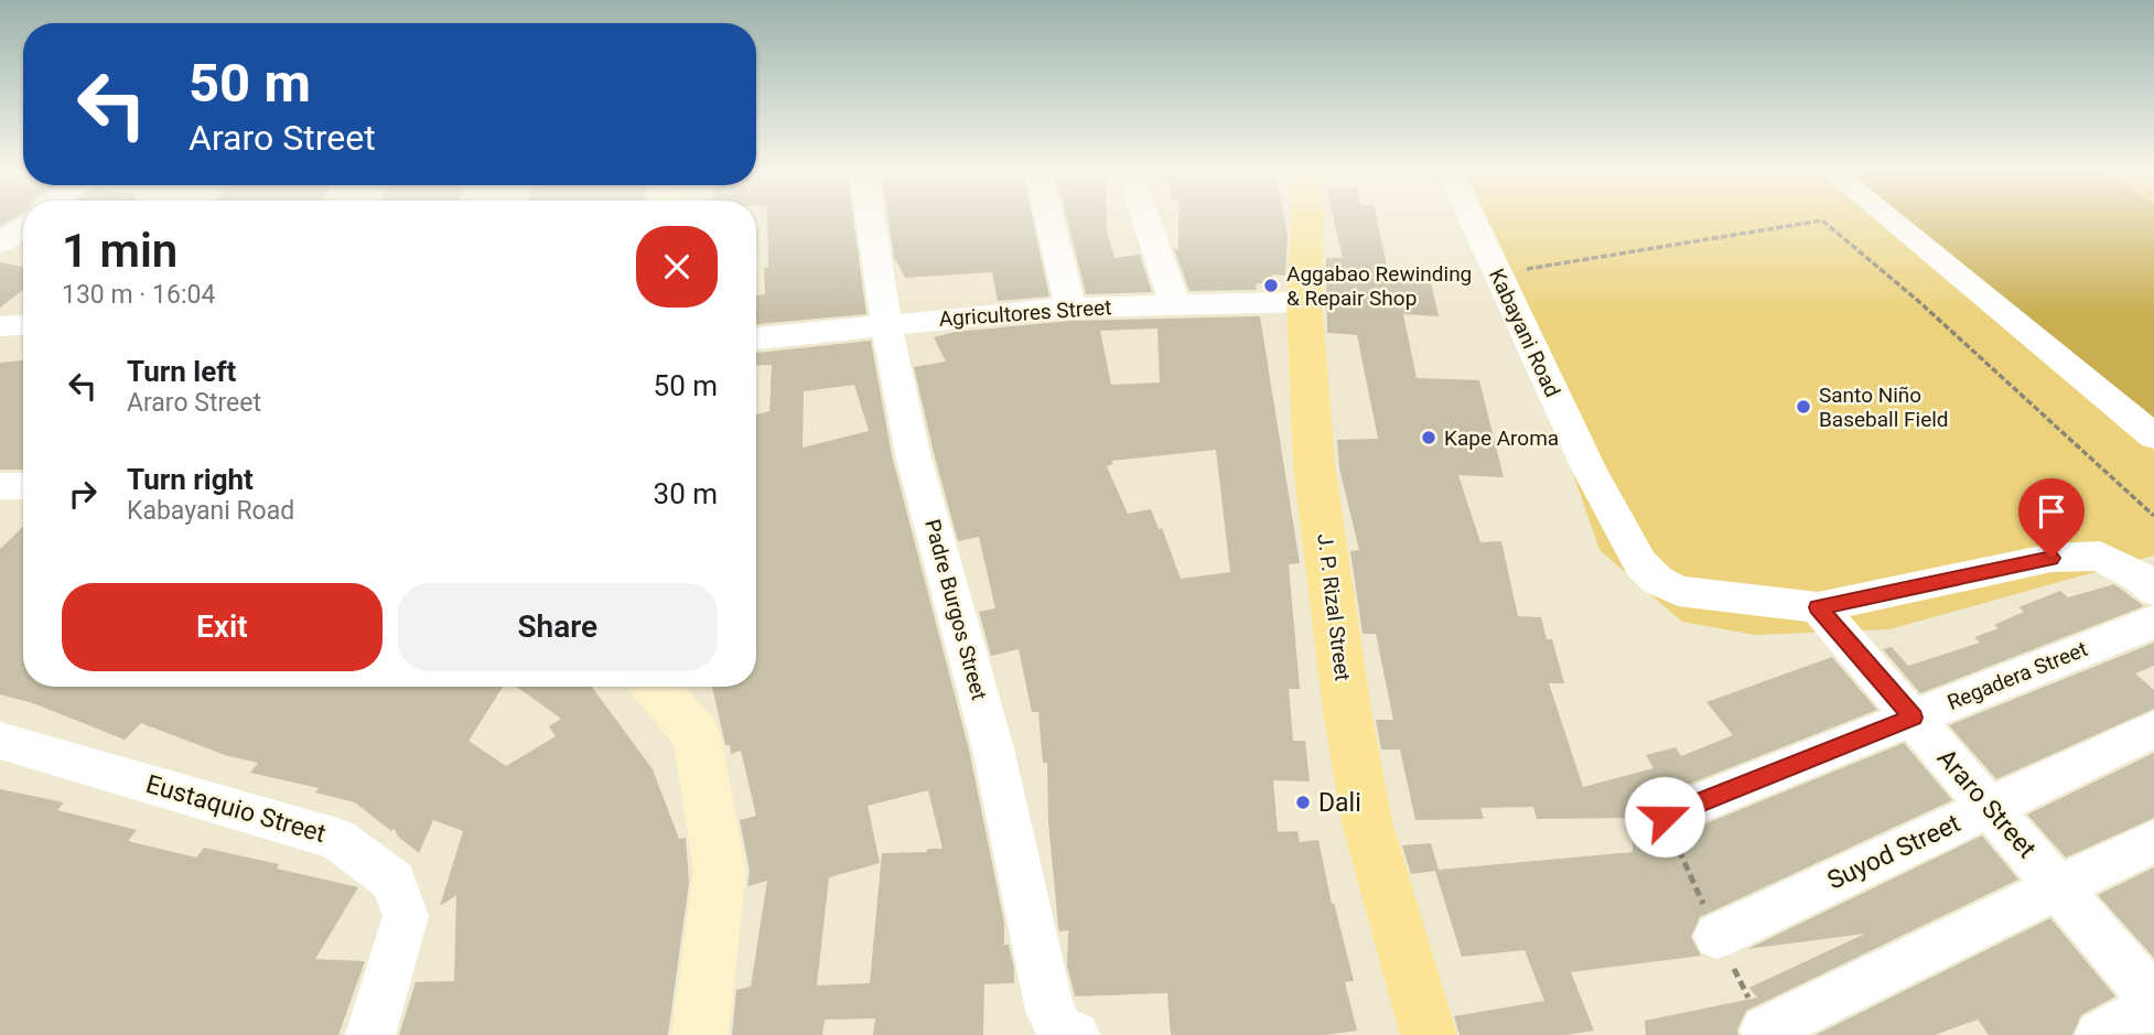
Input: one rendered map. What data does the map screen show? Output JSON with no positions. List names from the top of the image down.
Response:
{
  "streets": {
    "main road": ["J. P. Rizal Street"],
    "street": [
      "Agricultores Street",
      "Kabayani Road",
      "Padre Burgos Street",
      "Regadera Street",
      "Araro Street",
      "Eustaquio Street",
      "Suyod Street"
    ]
  },
  "crossings": [
    ["Agricultores Street", "J. P. Rizal Street"],
    ["Agricultores Street", "Padre Burgos Street"],
    ["Kabayani Road", "Araro Street"],
    ["Regadera Street", "Araro Street"],
    ["Araro Street", "Suyod Street"]
  ],
  "places": [
    "Aggabao Rewinding & Repair Shop",
    "Santo Niño Baseball Field",
    "Kape Aroma",
    "Dali"
  ],
  "page": {
    "turn": ["50 m", "Araro Street"],
    "heading": ["1 min", "130 m · 16:04"],
    "list": [
      {
        "name": "Turn left",
        "note": "Araro Street",
        "value": "50 m"
      },
      {
        "name": "Turn right",
        "note": "Kabayani Road",
        "value": "30 m"
      }
    ],
    "buttons": ["Exit", "Share"]
  }
}
